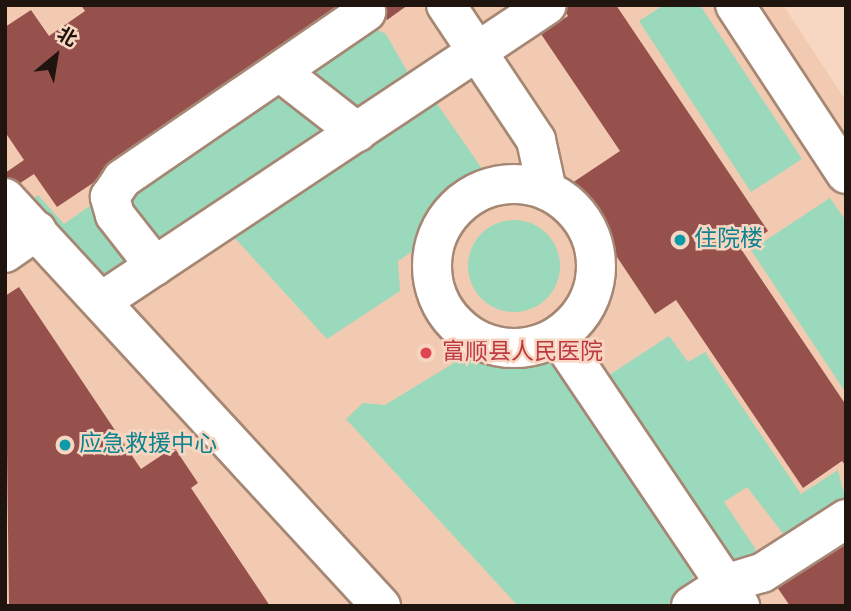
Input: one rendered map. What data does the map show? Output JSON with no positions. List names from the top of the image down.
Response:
{
  "places": ["住院楼", "富顺县人民医院", "应急救援中心"],
  "north": "top right"
}
